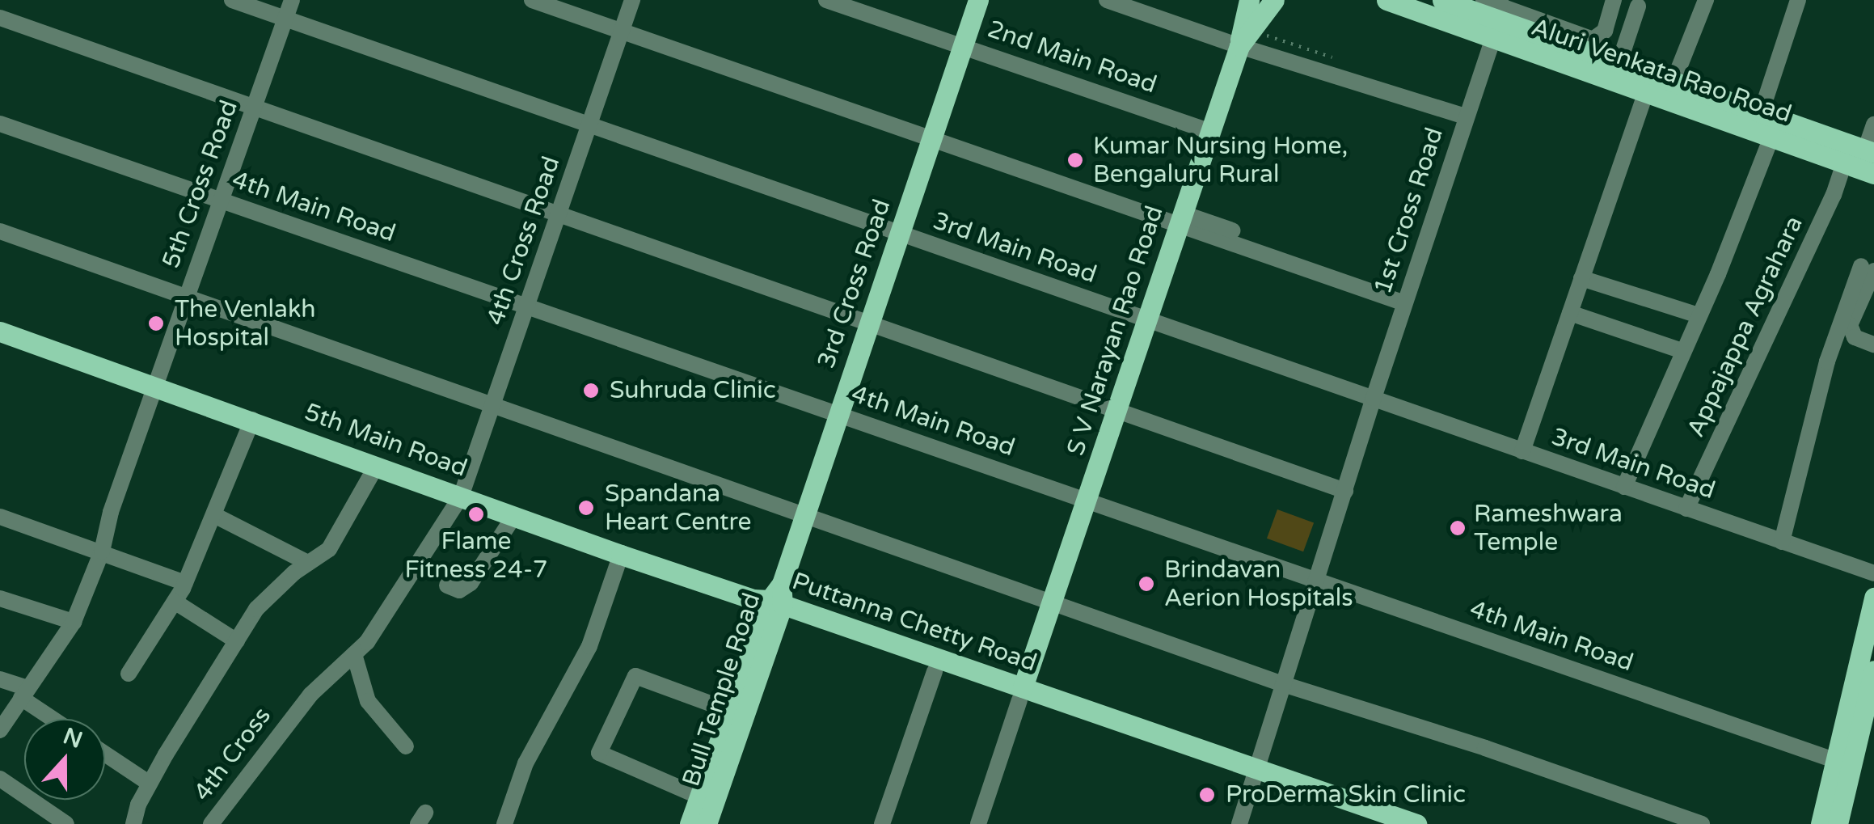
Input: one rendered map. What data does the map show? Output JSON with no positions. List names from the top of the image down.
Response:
{
  "streets": {
    "main road": [
      "Aluri Venkata Rao Road",
      "3rd Cross Road",
      "S V Narayan Rao Road",
      "5th Main Road",
      "Puttanna Chetty Road",
      "Bull Temple Road"
    ],
    "street": [
      "2nd Main Road",
      "5th Cross Road",
      "4th Main Road",
      "1st Cross Road",
      "4th Cross Road",
      "3rd Main Road",
      "Appajappa Agrahara",
      "4th Cross"
    ]
  },
  "crossings": [
    ["2nd Main Road", "3rd Cross Road"],
    ["2nd Main Road", "S V Narayan Rao Road"],
    ["Aluri Venkata Rao Road", "1st Cross Road"],
    ["Aluri Venkata Rao Road", "Appajappa Agrahara"],
    ["5th Cross Road", "4th Main Road"],
    ["5th Cross Road", "3rd Main Road"],
    ["5th Cross Road", "5th Main Road"],
    ["4th Main Road", "1st Cross Road"],
    ["4th Main Road", "4th Cross Road"],
    ["4th Main Road", "3rd Cross Road"],
    ["4th Main Road", "S V Narayan Rao Road"],
    ["1st Cross Road", "3rd Main Road"],
    ["1st Cross Road", "Puttanna Chetty Road"],
    ["4th Cross Road", "3rd Main Road"],
    ["4th Cross Road", "5th Main Road"],
    ["4th Cross Road", "4th Cross"],
    ["3rd Main Road", "3rd Cross Road"],
    ["3rd Main Road", "Appajappa Agrahara"],
    ["3rd Main Road", "S V Narayan Rao Road"],
    ["3rd Cross Road", "5th Main Road"],
    ["3rd Cross Road", "Puttanna Chetty Road"],
    ["3rd Cross Road", "Bull Temple Road"],
    ["S V Narayan Rao Road", "Puttanna Chetty Road"],
    ["5th Main Road", "Puttanna Chetty Road"],
    ["5th Main Road", "Bull Temple Road"],
    ["Puttanna Chetty Road", "Bull Temple Road"]
  ],
  "places": [
    "Kumar Nursing Home, Bengaluru Rural",
    "The Venlakh Hospital",
    "Suhruda Clinic",
    "Spandana Heart Centre",
    "Flame Fitness 24-7",
    "Rameshwara Temple",
    "Brindavan Aerion Hospitals",
    "ProDerma Skin Clinic"
  ],
  "north": "top"
}
